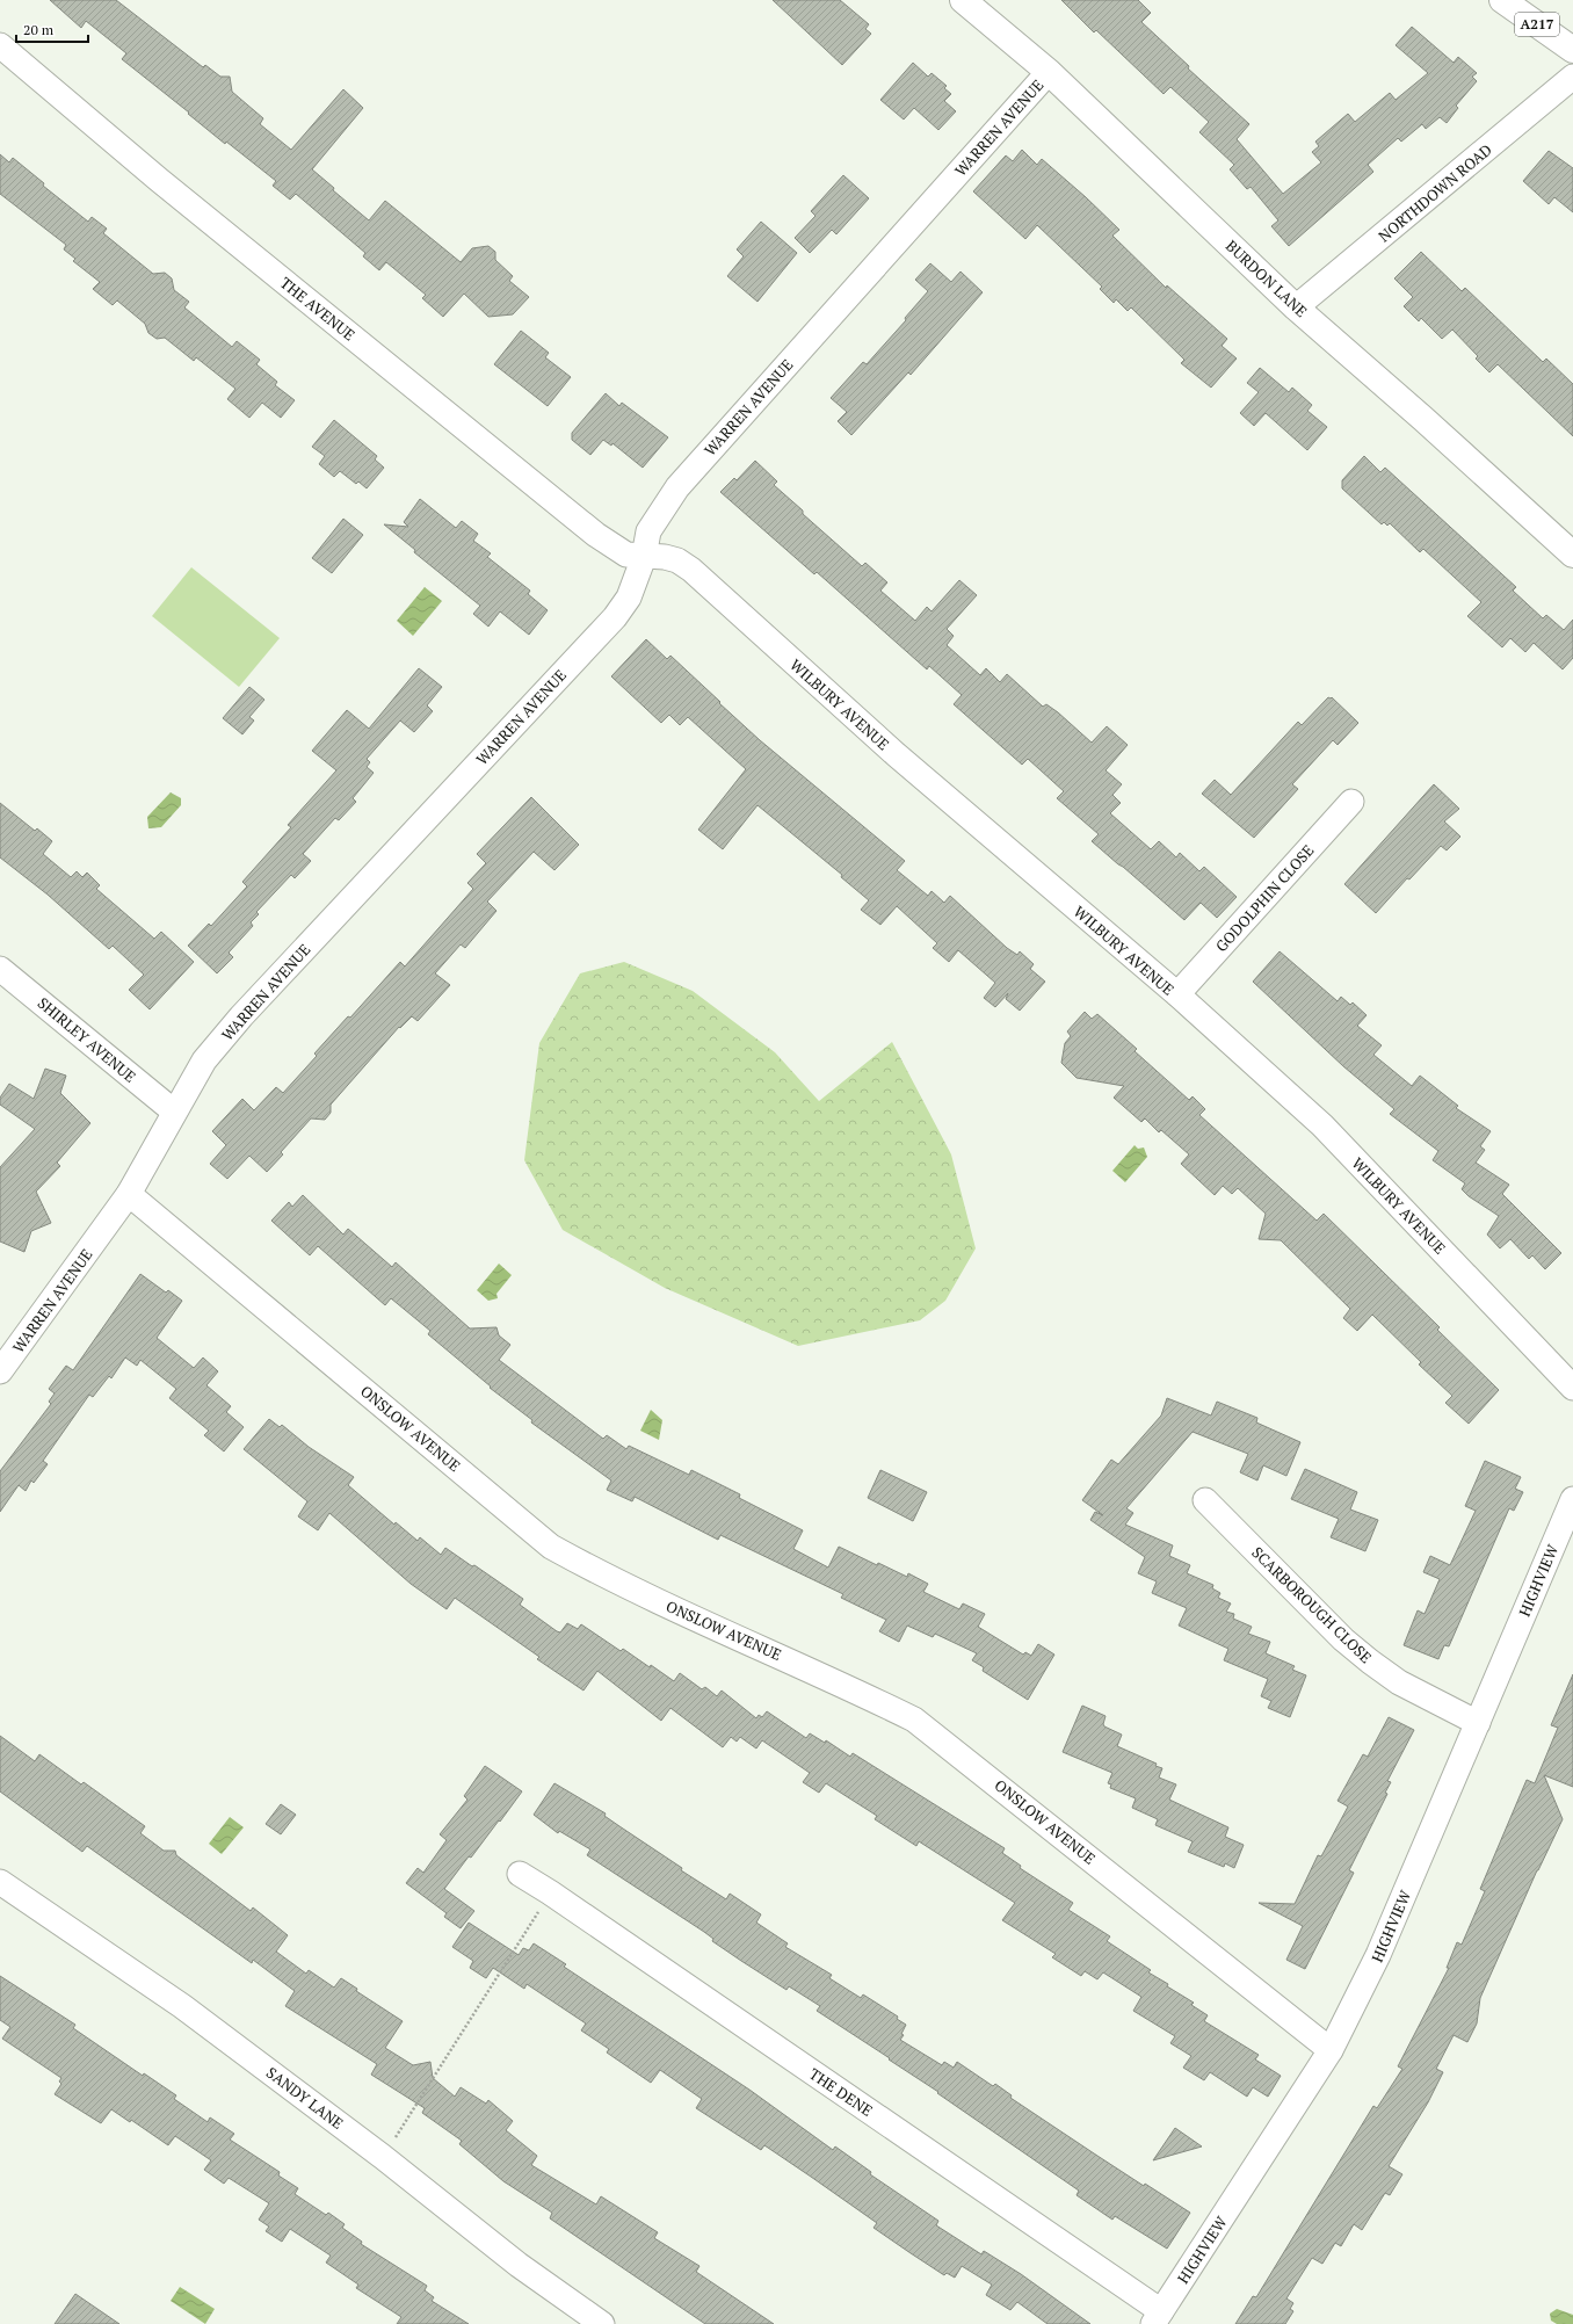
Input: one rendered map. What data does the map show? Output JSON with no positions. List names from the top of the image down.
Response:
{
  "streets": {
    "main road": ["A217", "BURDON LANE"],
    "street": [
      "WARREN AVENUE",
      "NORTHDOWN ROAD",
      "THE AVENUE",
      "WILBURY AVENUE",
      "GODOLPHIN CLOSE",
      "SHIRLEY AVENUE",
      "ONSLOW AVENUE",
      "HIGHVIEW",
      "SCARBOROUGH CLOSE",
      "THE DENE",
      "SANDY LANE"
    ]
  },
  "crossings": [
    ["WARREN AVENUE", "BURDON LANE"],
    ["WARREN AVENUE", "THE AVENUE"],
    ["WARREN AVENUE", "WILBURY AVENUE"],
    ["WARREN AVENUE", "SHIRLEY AVENUE"],
    ["WARREN AVENUE", "ONSLOW AVENUE"],
    ["NORTHDOWN ROAD", "BURDON LANE"],
    ["THE AVENUE", "WILBURY AVENUE"],
    ["WILBURY AVENUE", "GODOLPHIN CLOSE"],
    ["ONSLOW AVENUE", "HIGHVIEW"],
    ["HIGHVIEW", "SCARBOROUGH CLOSE"],
    ["HIGHVIEW", "THE DENE"]
  ],
  "scale_bar": "20 m"
}
